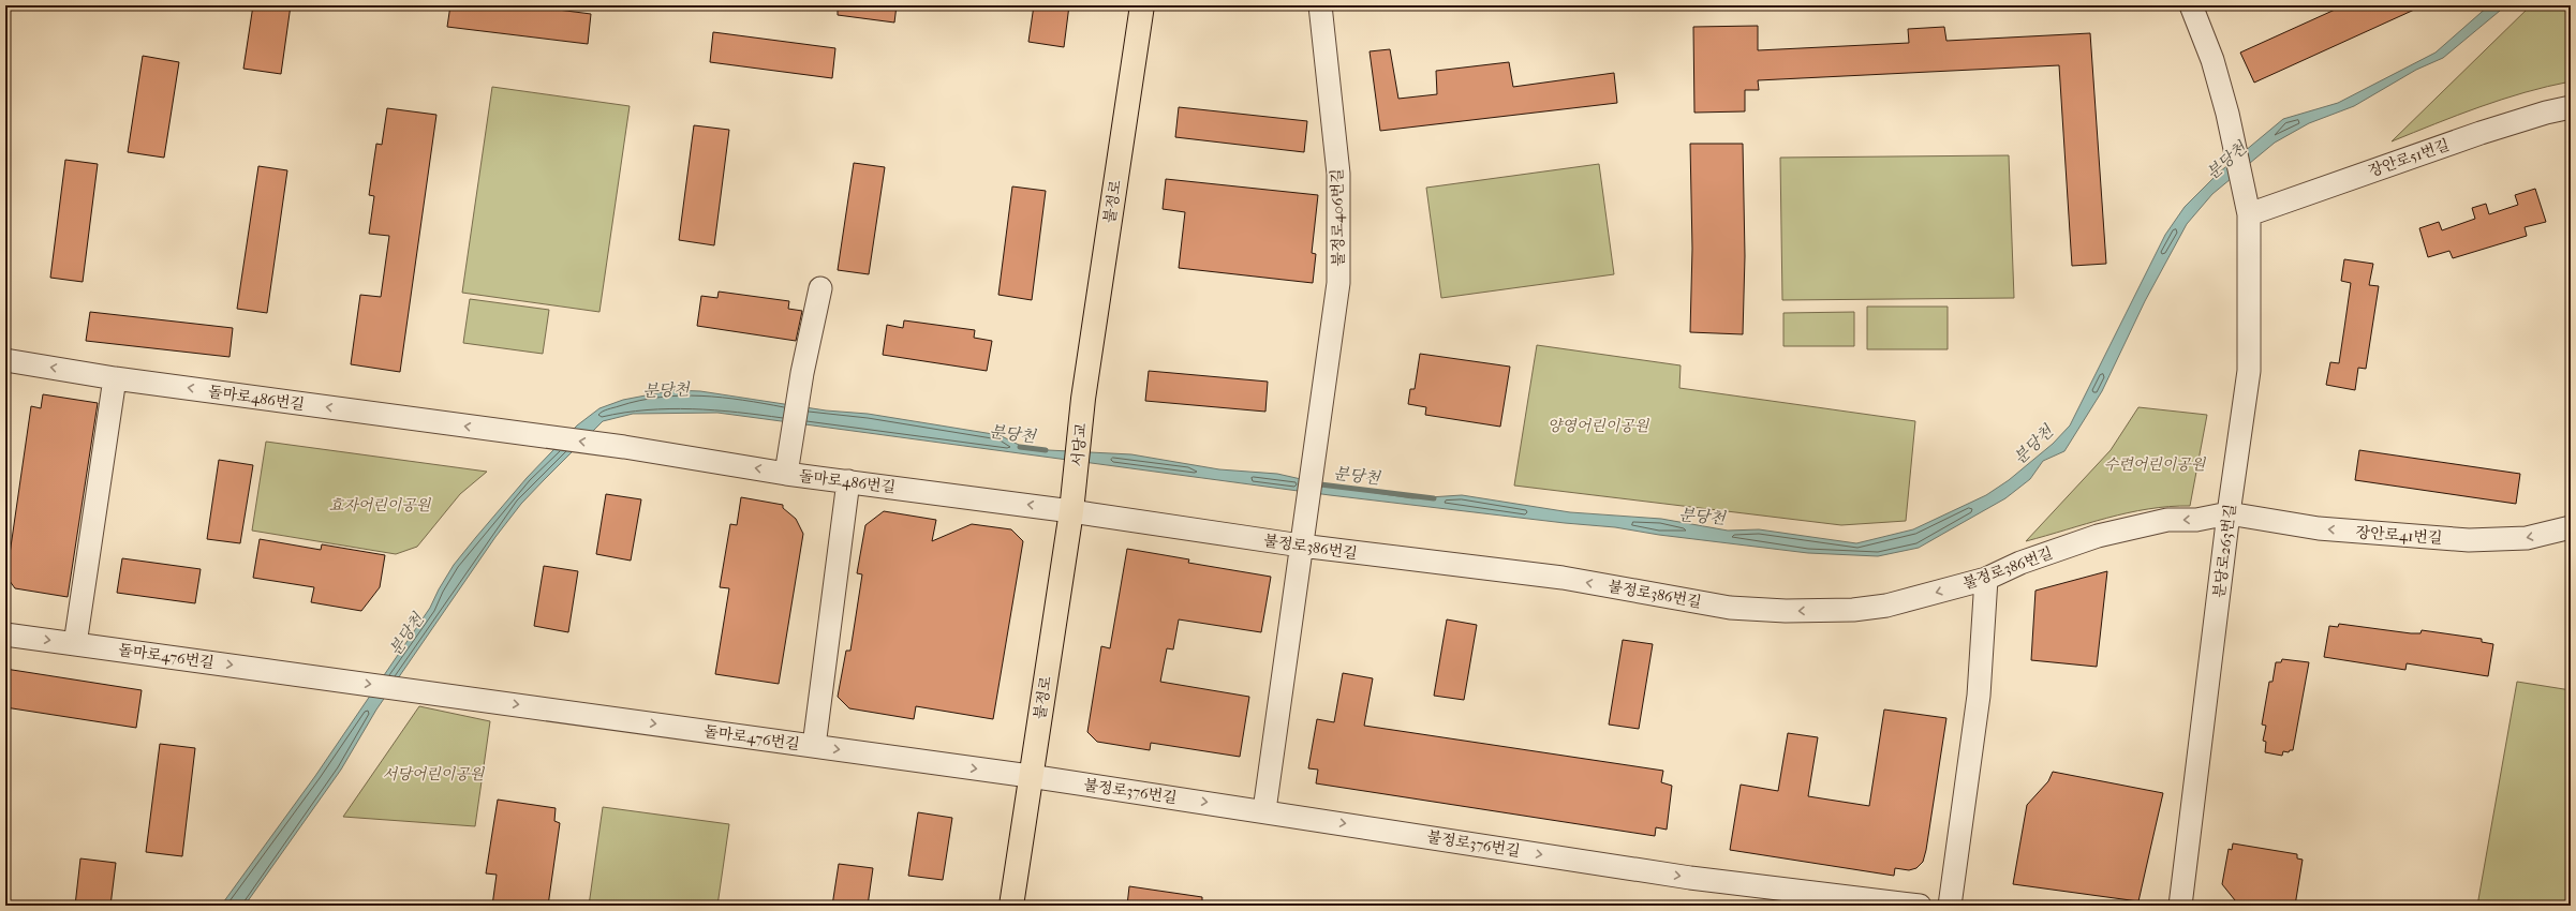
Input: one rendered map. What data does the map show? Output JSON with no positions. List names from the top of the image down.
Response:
{
  "streets": {
    "main road": ["불정로", "서당교"],
    "street": [
      "장안로51번길",
      "불정로406번길",
      "돌마로486번길",
      "장안로41번길",
      "불정로386번길",
      "분당로263번길",
      "돌마로476번길",
      "불정로376번길"
    ]
  },
  "crossings": [
    ["장안로51번길", "분당로263번길"],
    ["불정로", "돌마로486번길"],
    ["불정로", "서당교"],
    ["불정로", "불정로386번길"],
    ["불정로", "돌마로476번길"],
    ["불정로", "불정로376번길"],
    ["불정로406번길", "불정로386번길"],
    ["불정로406번길", "불정로376번길"],
    ["돌마로486번길", "서당교"],
    ["돌마로486번길", "불정로386번길"],
    ["서당교", "불정로386번길"],
    ["장안로41번길", "불정로386번길"],
    ["장안로41번길", "분당로263번길"],
    ["불정로386번길", "분당로263번길"],
    ["돌마로476번길", "불정로376번길"]
  ],
  "one_way": [
    "돌마로486번길",
    "장안로41번길",
    "불정로386번길",
    "돌마로476번길",
    "불정로376번길"
  ],
  "water": ["분당천"],
  "parks": [
    "양영어린이공원",
    "수련어린이공원",
    "효자어린이공원",
    "서당어린이공원"
  ]
}
